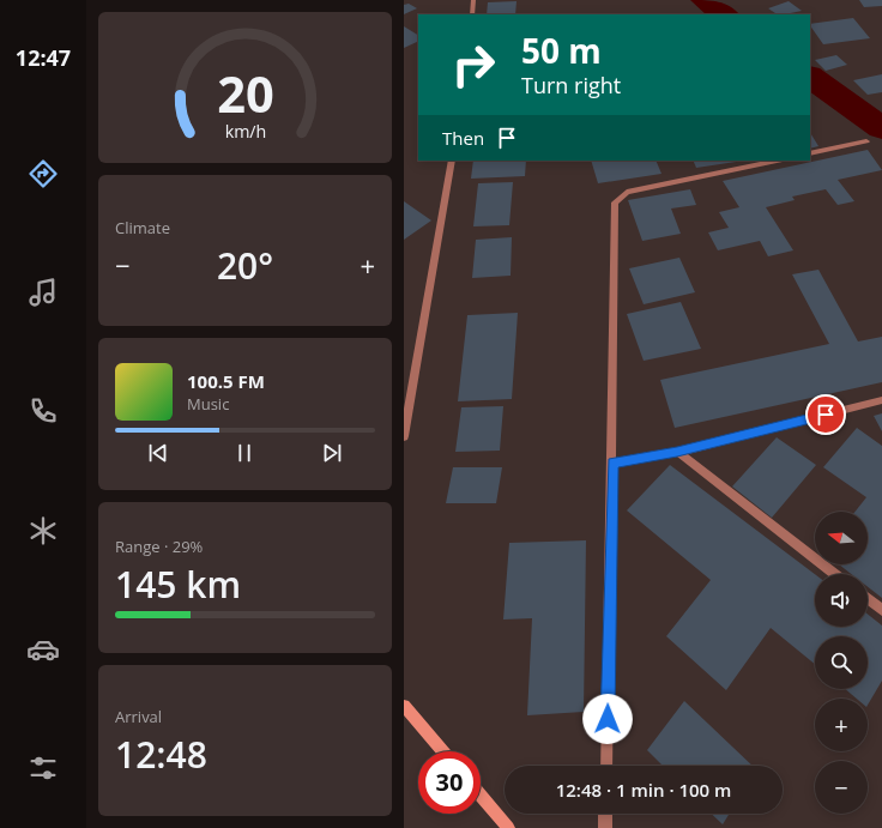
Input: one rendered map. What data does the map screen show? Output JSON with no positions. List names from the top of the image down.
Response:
{
  "north": "left",
  "page": {
    "tabs": "12:47",
    "turn": ["50 m", "Turn right"],
    "then": "Then",
    "tile": [
      "Climate",
      ["Range · 29%", "145 km"],
      ["Arrival", "12:48"]
    ],
    "heat": ["−", "20°", "+"],
    "song": ["100.5 FM", "Music"],
    "map_buttons": ["+", "−"],
    "limit": "30",
    "trip": "12:48 · 1 min · 100 m",
    "gauge": ["20", "km/h"]
  }
}
